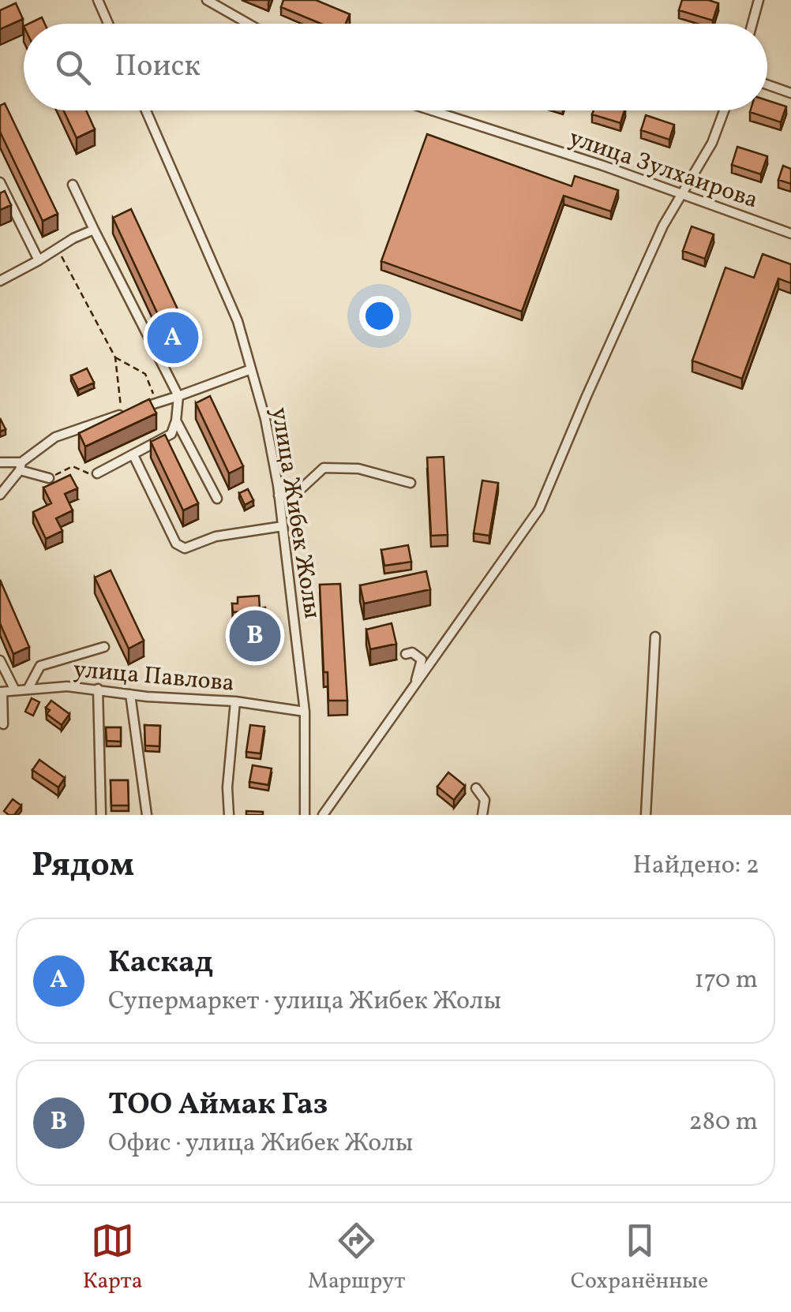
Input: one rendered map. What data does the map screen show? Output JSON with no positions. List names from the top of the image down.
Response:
{
  "streets": {
    "street": ["улица Зулхаирова", "улица Жибек Жолы", "улица Павлова"]
  },
  "crossings": [
    ["улица Жибек Жолы", "улица Павлова"]
  ],
  "page": {
    "search": "Поиск",
    "pins": ["A", "B"],
    "heading": ["Рядом", "Найдено: 2"],
    "list": [
      {
        "mark": "A",
        "name": "Каскад",
        "note": "Супермаркет · улица Жибек Жолы",
        "value": "170 m"
      },
      {
        "mark": "B",
        "name": "ТОО Аймак Газ",
        "note": "Офис · улица Жибек Жолы",
        "value": "280 m"
      }
    ],
    "nav": ["Карта", "Маршрут", "Сохранённые"]
  }
}
